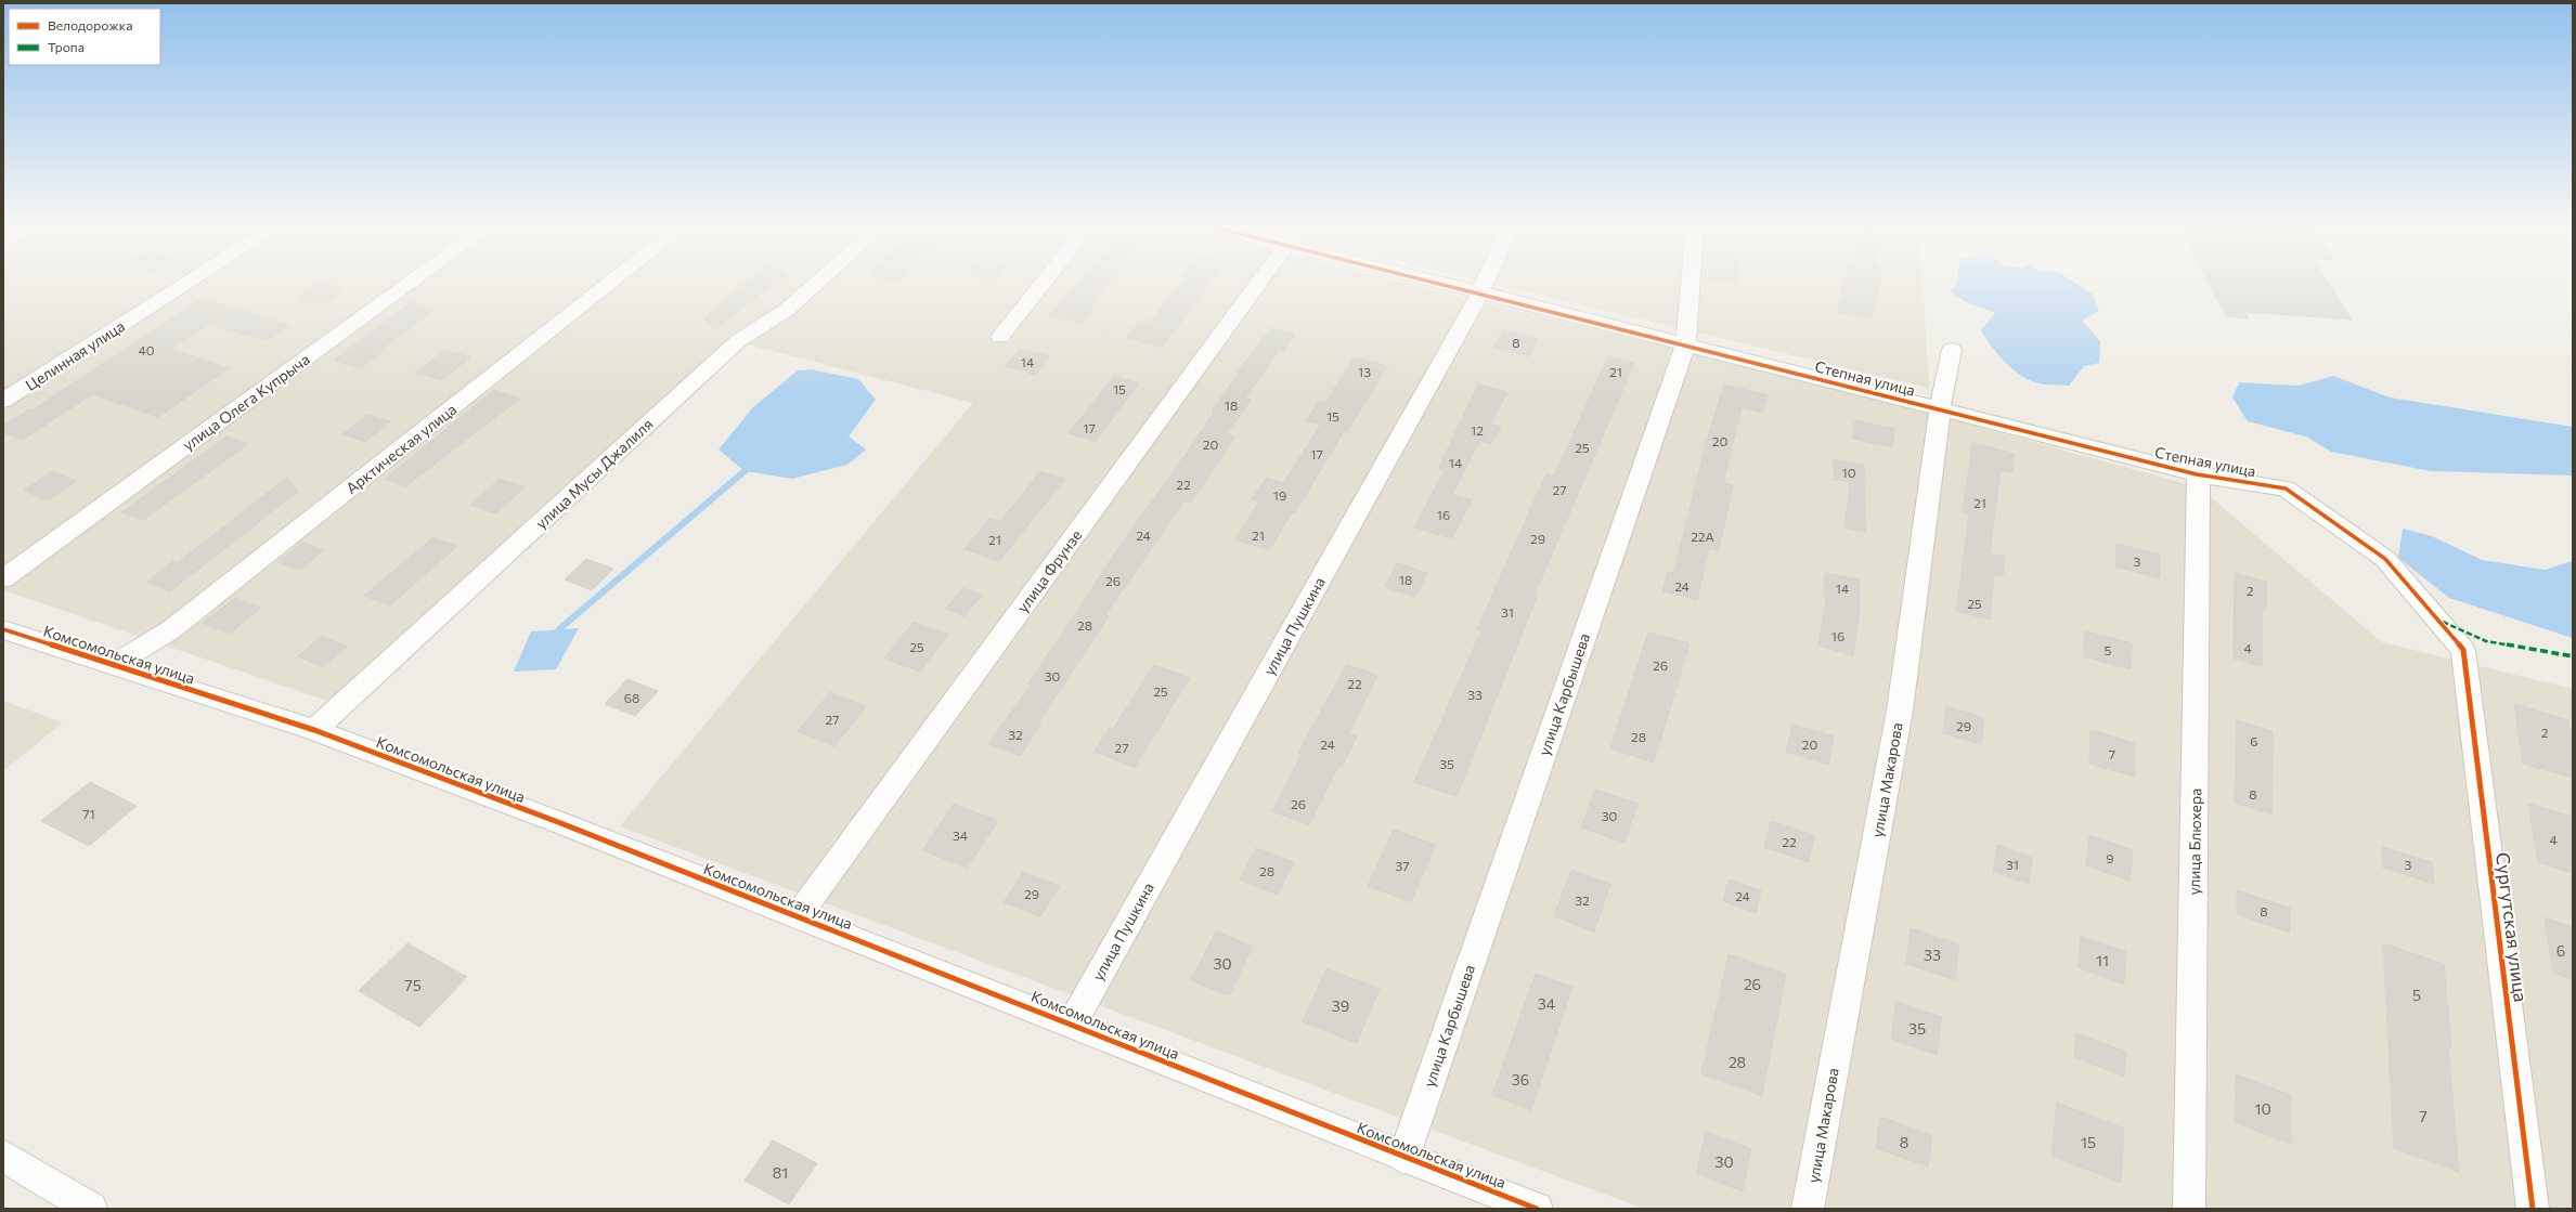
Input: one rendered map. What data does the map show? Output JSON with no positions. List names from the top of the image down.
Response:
{
  "streets": {
    "street": [
      "Целинная улица",
      "Степная улица",
      "улица Олега Купрыча",
      "Арктическая улица",
      "улица Мусы Джалиля",
      "улица Фрунзе",
      "улица Пушкина",
      "Комсомольская улица",
      "улица Карбышева",
      "улица Макарова",
      "улица Блюхера",
      "Сургутская улица"
    ]
  },
  "crossings": [
    ["Степная улица", "улица Пушкина"],
    ["Степная улица", "улица Карбышева"],
    ["Степная улица", "улица Макарова"],
    ["Степная улица", "улица Блюхера"],
    ["Степная улица", "Сургутская улица"],
    ["Арктическая улица", "Комсомольская улица"],
    ["улица Мусы Джалиля", "Комсомольская улица"],
    ["улица Фрунзе", "Комсомольская улица"],
    ["улица Пушкина", "Комсомольская улица"],
    ["Комсомольская улица", "улица Карбышева"]
  ],
  "house_numbers": [
    "8",
    "40",
    "14",
    "13",
    "21",
    "15",
    "18",
    "15",
    "17",
    "12",
    "20",
    "20",
    "25",
    "17",
    "14",
    "10",
    "22",
    "27",
    "19",
    "21",
    "16",
    "24",
    "21",
    "22А",
    "29",
    "21",
    "3",
    "18",
    "26",
    "24",
    "14",
    "2",
    "25",
    "31",
    "28",
    "16",
    "25",
    "4",
    "5",
    "26",
    "30",
    "22",
    "25",
    "33",
    "68",
    "27",
    "29",
    "2",
    "32",
    "28",
    "6",
    "24",
    "20",
    "27",
    "7",
    "35",
    "8",
    "26",
    "71",
    "30",
    "34",
    "4",
    "22",
    "9",
    "31",
    "3",
    "37",
    "28",
    "29",
    "24",
    "32",
    "8",
    "6",
    "33",
    "11",
    "30",
    "26",
    "75",
    "5",
    "34",
    "39",
    "35",
    "28",
    "36",
    "10",
    "7",
    "8",
    "15",
    "30",
    "81"
  ],
  "legend": ["Велодорожка", "Тропа"]
}
